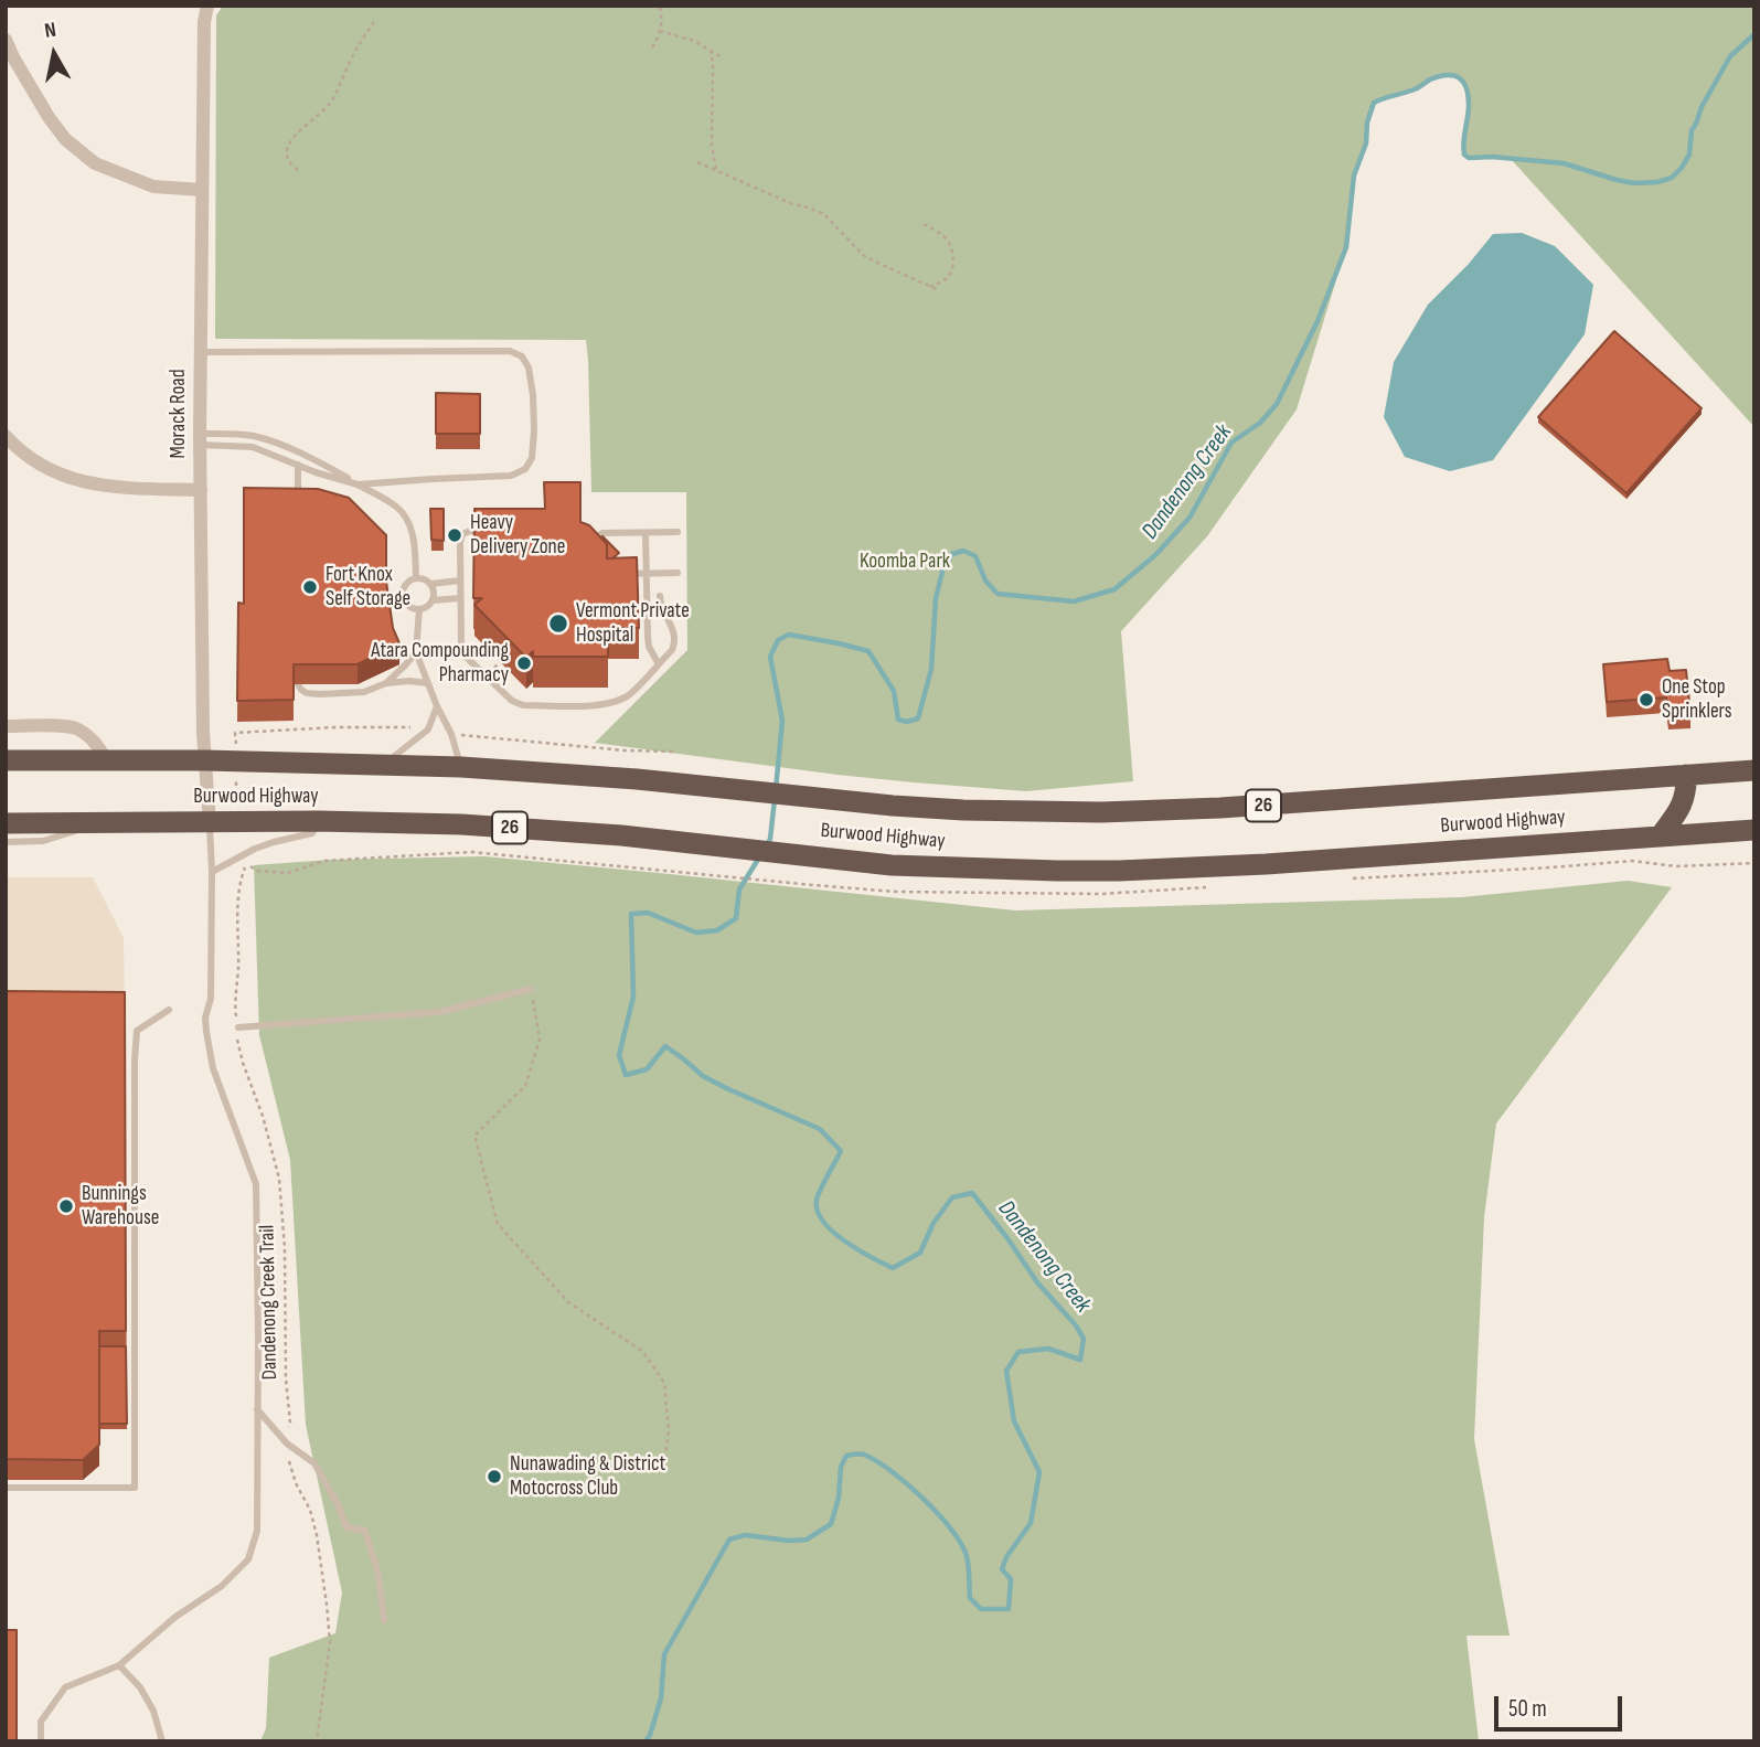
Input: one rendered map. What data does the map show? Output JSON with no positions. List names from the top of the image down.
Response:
{
  "streets": {
    "highway": ["Burwood Highway", "26"],
    "street": ["Morack Road"],
    "path": ["Dandenong Creek Trail"]
  },
  "crossings": [
    ["Morack Road", "Burwood Highway"]
  ],
  "water": ["Dandenong Creek"],
  "parks": ["Koomba Park"],
  "places": [
    "Heavy Delivery Zone",
    "Fort Knox Self Storage",
    "Vermont Private Hospital",
    "Atara Compounding Pharmacy",
    "One Stop Sprinklers",
    "Bunnings Warehouse",
    "Nunawading & District Motocross Club"
  ],
  "scale_bar": "50 m",
  "north": "top"
}
